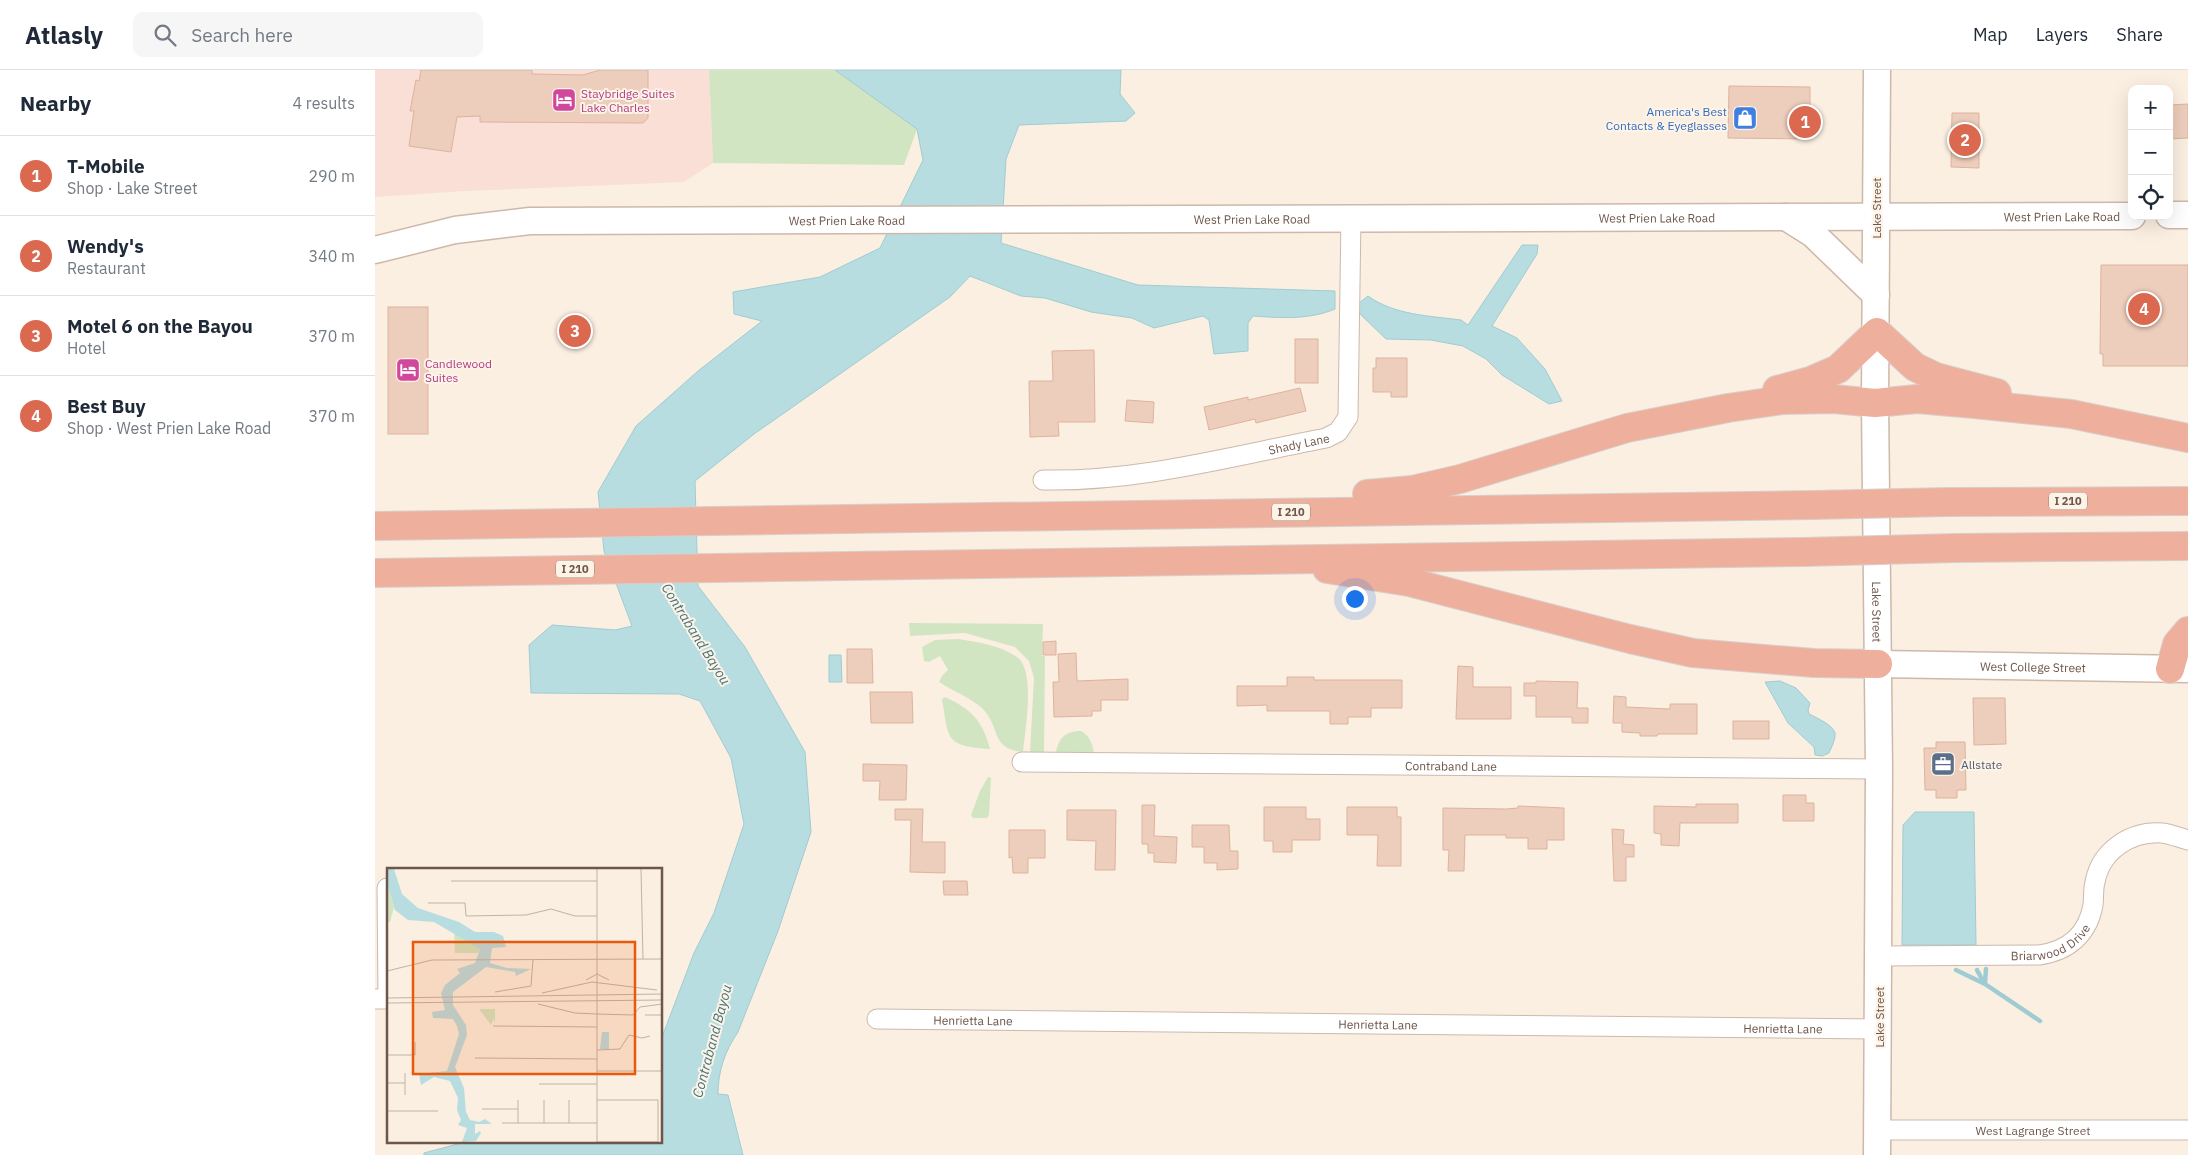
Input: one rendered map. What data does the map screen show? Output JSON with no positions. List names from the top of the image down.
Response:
{
  "streets": {
    "highway": ["I 210"],
    "street": [
      "Lake Street",
      "West Prien Lake Road",
      "Shady Lane",
      "West College Street",
      "Contraband Lane",
      "Briarwood Drive",
      "Henrietta Lane",
      "West Lagrange Street"
    ]
  },
  "crossings": [
    ["Lake Street", "West Prien Lake Road"],
    ["Lake Street", "West College Street"],
    ["Lake Street", "Contraband Lane"],
    ["Lake Street", "Briarwood Drive"],
    ["Lake Street", "Henrietta Lane"],
    ["Lake Street", "West Lagrange Street"],
    ["West Prien Lake Road", "Shady Lane"]
  ],
  "water": ["Contraband Bayou"],
  "places": {
    "hotel": ["Staybridge Suites Lake Charles", "Candlewood Suites"],
    "shop": ["America's Best Contacts & Eyeglasses"],
    "office": ["Allstate"]
  },
  "page": {
    "header": "Atlasly",
    "search": "Search here",
    "nav": ["Map", "Layers", "Share"],
    "heading": ["Nearby", "4 results"],
    "map_buttons": ["+", "−"],
    "pins": [
      "1",
      "2",
      "4",
      "3"
    ],
    "list": [
      {
        "mark": "1",
        "name": "T-Mobile",
        "note": "Shop · Lake Street",
        "value": "290 m"
      },
      {
        "mark": "2",
        "name": "Wendy's",
        "note": "Restaurant",
        "value": "340 m"
      },
      {
        "mark": "3",
        "name": "Motel 6 on the Bayou",
        "note": "Hotel",
        "value": "370 m"
      },
      {
        "mark": "4",
        "name": "Best Buy",
        "note": "Shop · West Prien Lake Road",
        "value": "370 m"
      }
    ]
  }
}
